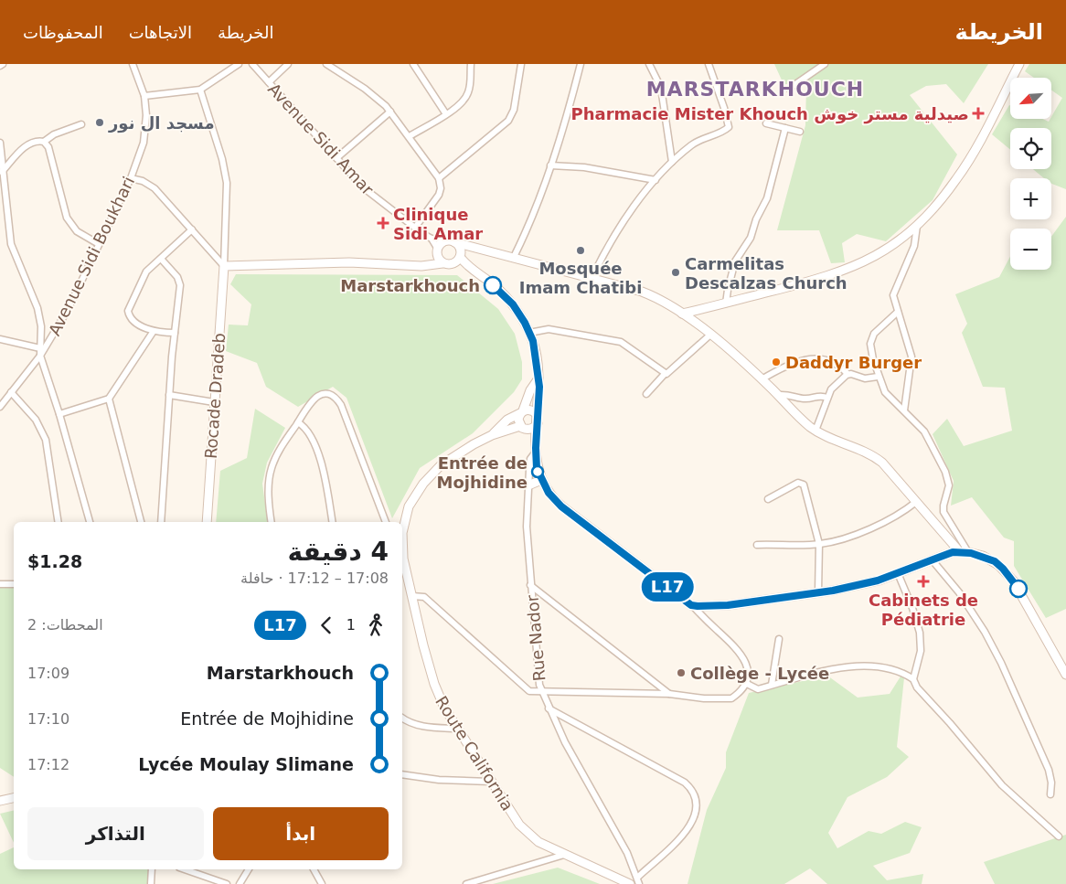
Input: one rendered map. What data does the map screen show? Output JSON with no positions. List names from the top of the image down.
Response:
{
  "streets": {
    "street": [
      "Avenue Sidi Amar",
      "Avenue Sidi Boukhari",
      "Rocade Dradeb",
      "Rue Nador",
      "Route California"
    ]
  },
  "districts": ["MARSTARKHOUCH"],
  "places": {
    "health": ["Pharmacie Mister Khouch صيدلية مستر خوش", "Clinique Sidi Amar", "Cabinets de Pédiatrie"],
    "other": [
      "مسجد ال نور",
      "Mosquée Imam Chatibi",
      "Carmelitas Descalzas Church",
      "Marstarkhouch",
      "Daddyr Burger",
      "Entrée de Mojhidine",
      "Collège - Lycée"
    ]
  },
  "lines": ["bus line L17"],
  "north": "bottom left",
  "page": {
    "header": "الخريطة",
    "nav": ["الخريطة", "الاتجاهات", "المحفوظات"],
    "on_map": "L17",
    "map_buttons": ["+", "−"],
    "heading": ["4 دقيقة", "17:08 – 17:12 · حافلة", "$1.28"],
    "legs": ["1", "L17", "المحطات: 2"],
    "list": [
      {
        "name": "Marstarkhouch",
        "value": "17:09"
      },
      {
        "name": "Entrée de Mojhidine",
        "value": "17:10"
      },
      {
        "name": "Lycée Moulay Slimane",
        "value": "17:12"
      }
    ],
    "buttons": ["ابدأ", "التذاكر"]
  }
}
